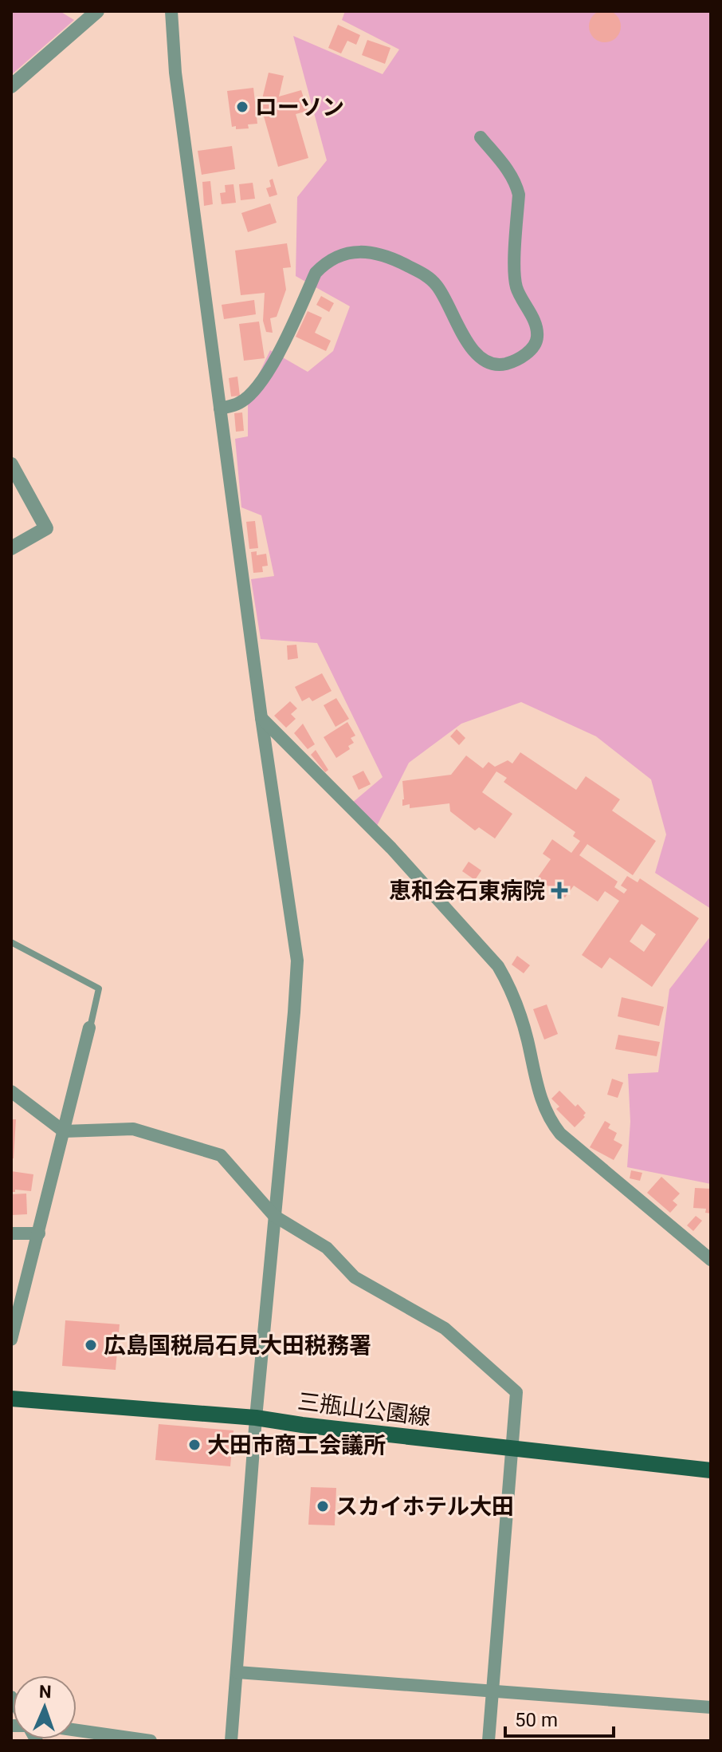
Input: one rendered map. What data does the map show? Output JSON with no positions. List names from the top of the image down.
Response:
{
  "streets": {
    "main road": ["三瓶山公園線"]
  },
  "places": {
    "other": [
      "ローソン",
      "広島国税局石見大田税務署",
      "大田市商工会議所",
      "スカイホテル大田"
    ],
    "health": ["恵和会石東病院"]
  },
  "scale_bar": "50 m",
  "north": "top"
}
